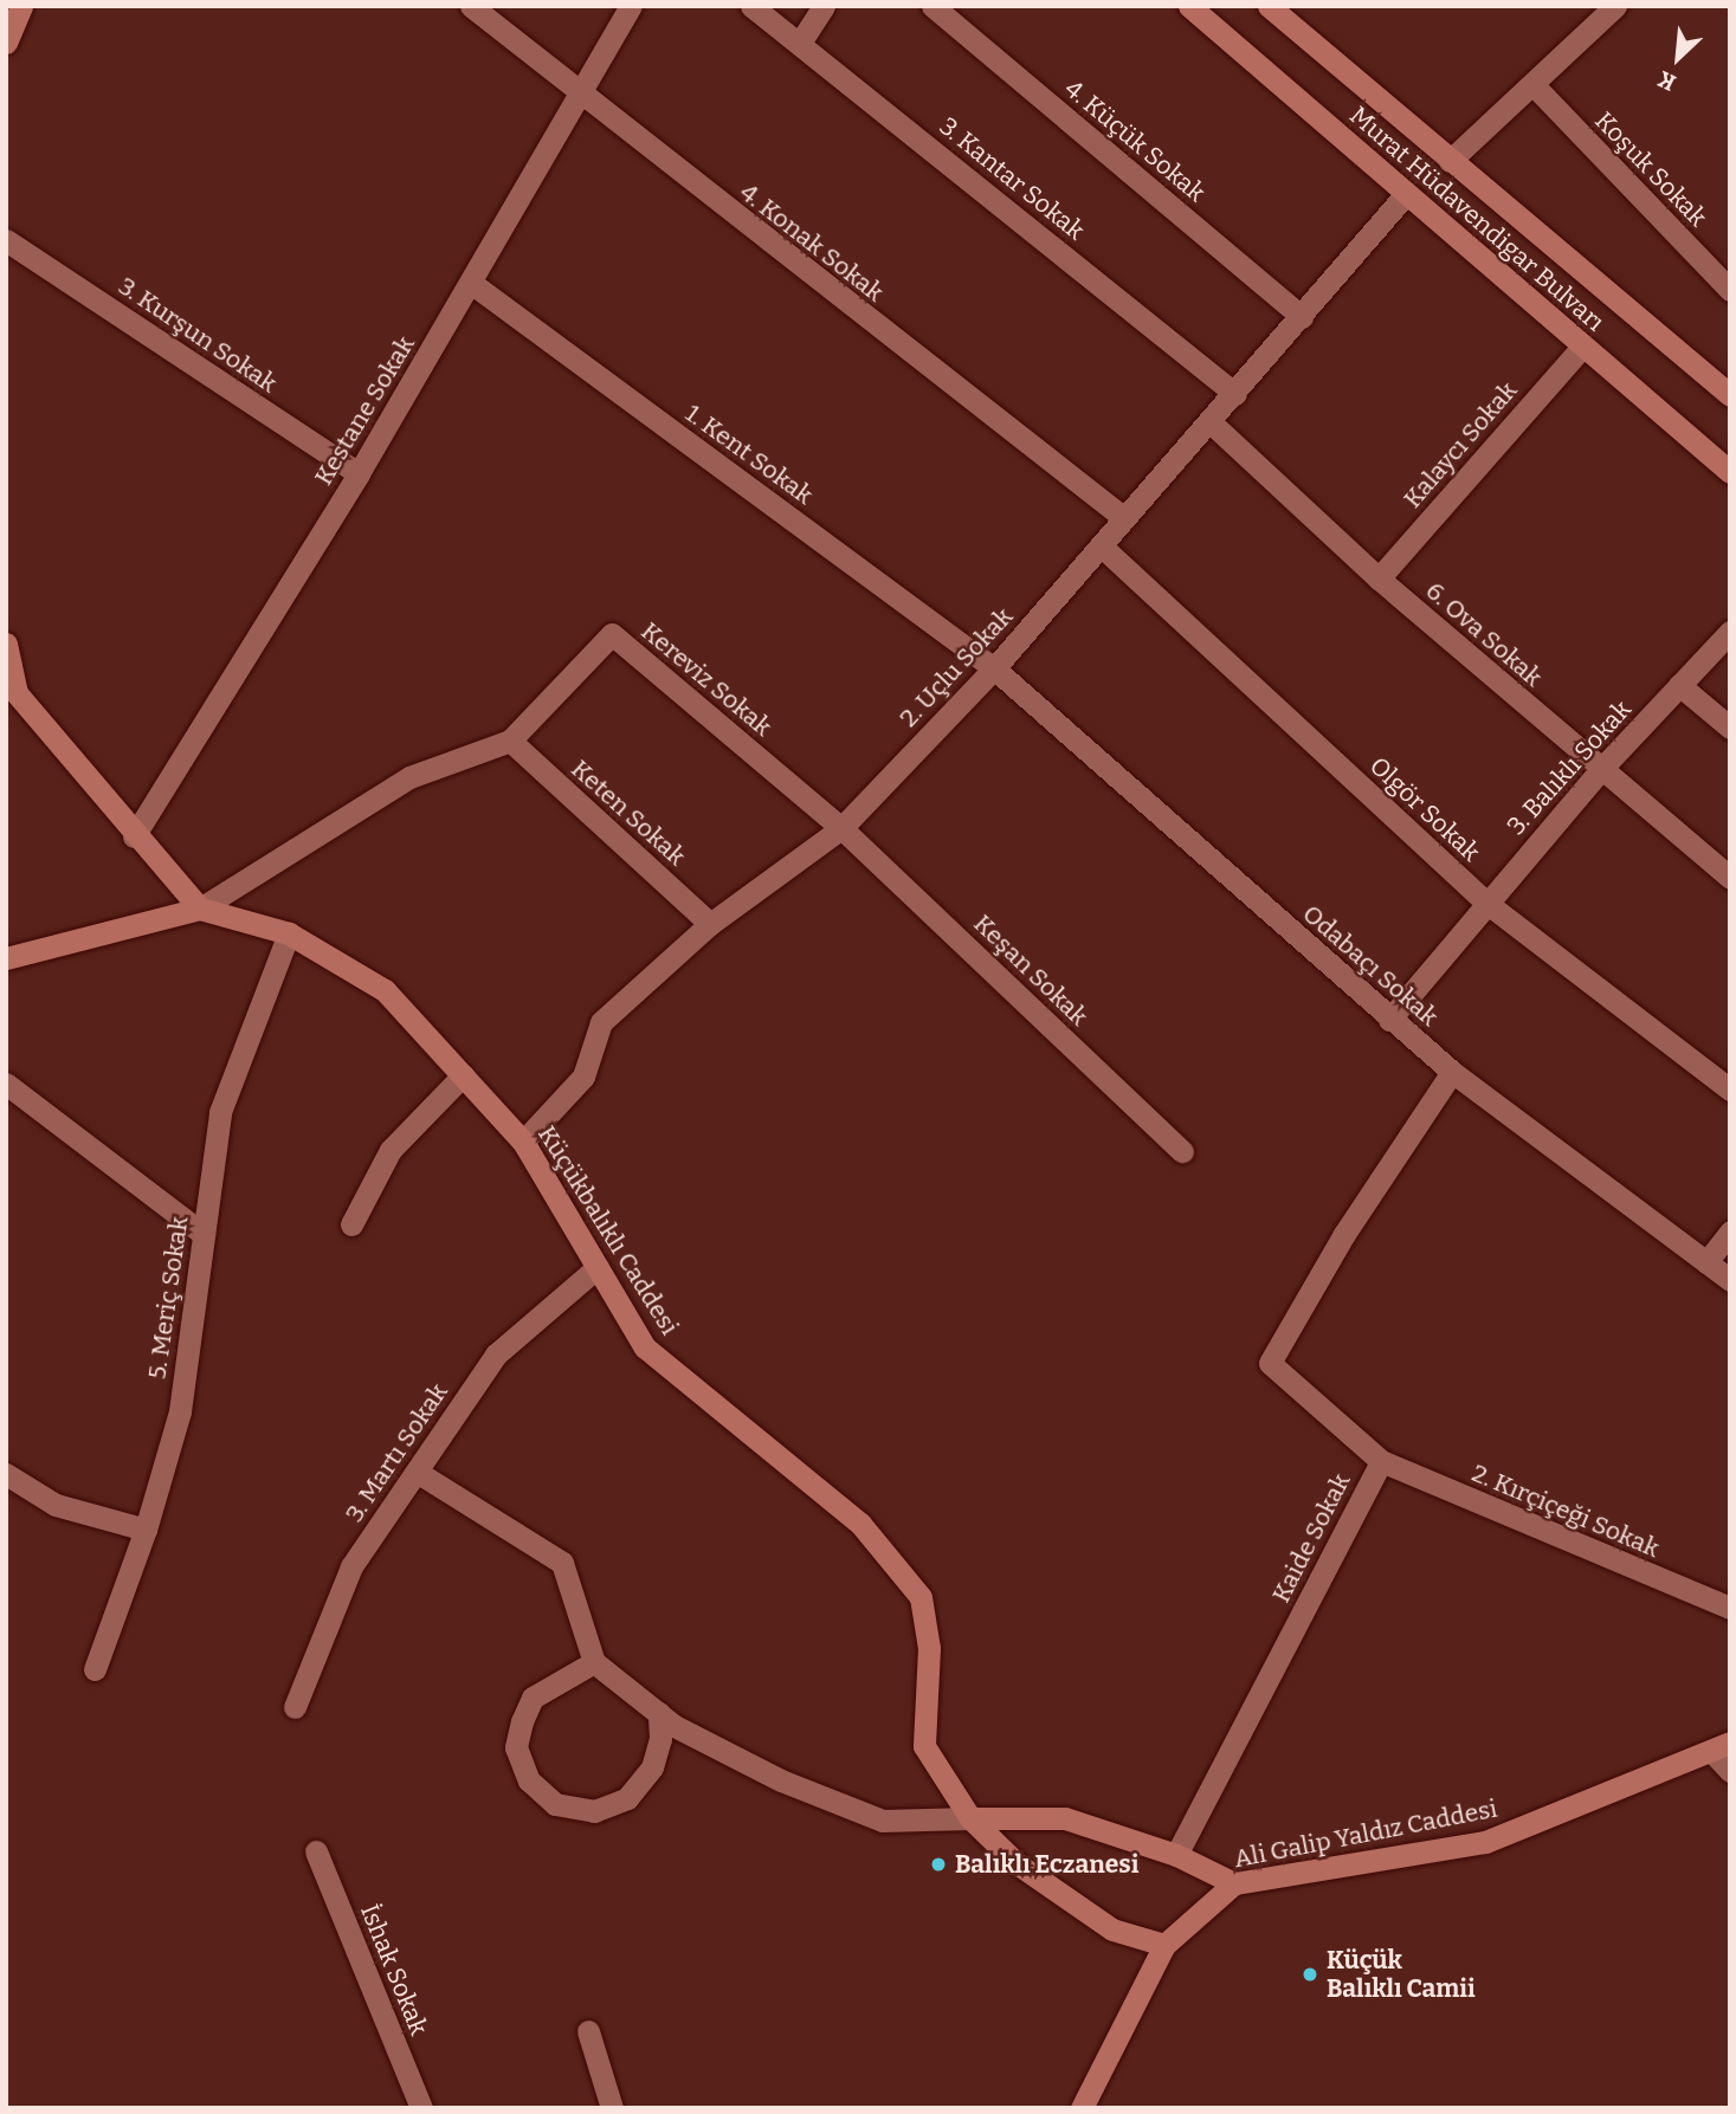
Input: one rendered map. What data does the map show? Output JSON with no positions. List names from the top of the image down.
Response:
{
  "streets": {
    "main road": ["Murat Hüdavendigar Bulvarı", "Küçükbalıklı Caddesi", "Ali Galip Yaldız Caddesi"],
    "street": [
      "4. Küçük Sokak",
      "Koşuk Sokak",
      "3. Kantar Sokak",
      "4. Konak Sokak",
      "3. Kurşun Sokak",
      "Kestane Sokak",
      "Kalaycı Sokak",
      "1. Kent Sokak",
      "6. Ova Sokak",
      "2. Uçlu Sokak",
      "Kereviz Sokak",
      "3. Balıklı Sokak",
      "Olgör Sokak",
      "Keten Sokak",
      "Odabaçı Sokak",
      "Keşan Sokak",
      "5. Meriç Sokak",
      "3. Martı Sokak",
      "2. Kırçiçeği Sokak",
      "Kaide Sokak",
      "İshak Sokak"
    ]
  },
  "crossings": [
    ["4. Küçük Sokak", "2. Uçlu Sokak"],
    ["3. Kantar Sokak", "2. Uçlu Sokak"],
    ["Murat Hüdavendigar Bulvarı", "Kalaycı Sokak"],
    ["Murat Hüdavendigar Bulvarı", "2. Uçlu Sokak"],
    ["4. Konak Sokak", "Kestane Sokak"],
    ["4. Konak Sokak", "2. Uçlu Sokak"],
    ["3. Kurşun Sokak", "Kestane Sokak"],
    ["Kestane Sokak", "1. Kent Sokak"],
    ["Kalaycı Sokak", "6. Ova Sokak"],
    ["1. Kent Sokak", "2. Uçlu Sokak"],
    ["1. Kent Sokak", "Odabaçı Sokak"],
    ["6. Ova Sokak", "2. Uçlu Sokak"],
    ["6. Ova Sokak", "3. Balıklı Sokak"],
    ["2. Uçlu Sokak", "Kereviz Sokak"],
    ["2. Uçlu Sokak", "Olgör Sokak"],
    ["2. Uçlu Sokak", "Keten Sokak"],
    ["2. Uçlu Sokak", "Odabaçı Sokak"],
    ["2. Uçlu Sokak", "Keşan Sokak"],
    ["2. Uçlu Sokak", "Küçükbalıklı Caddesi"],
    ["Kereviz Sokak", "Keten Sokak"],
    ["Kereviz Sokak", "Keşan Sokak"],
    ["3. Balıklı Sokak", "Olgör Sokak"],
    ["3. Balıklı Sokak", "Odabaçı Sokak"],
    ["Odabaçı Sokak", "Kaide Sokak"],
    ["Küçükbalıklı Caddesi", "5. Meriç Sokak"],
    ["Küçükbalıklı Caddesi", "3. Martı Sokak"],
    ["Küçükbalıklı Caddesi", "Ali Galip Yaldız Caddesi"],
    ["2. Kırçiçeği Sokak", "Kaide Sokak"]
  ],
  "places": ["Balıklı Eczanesi", "Küçük Balıklı Camii"],
  "north": "bottom left"
}
